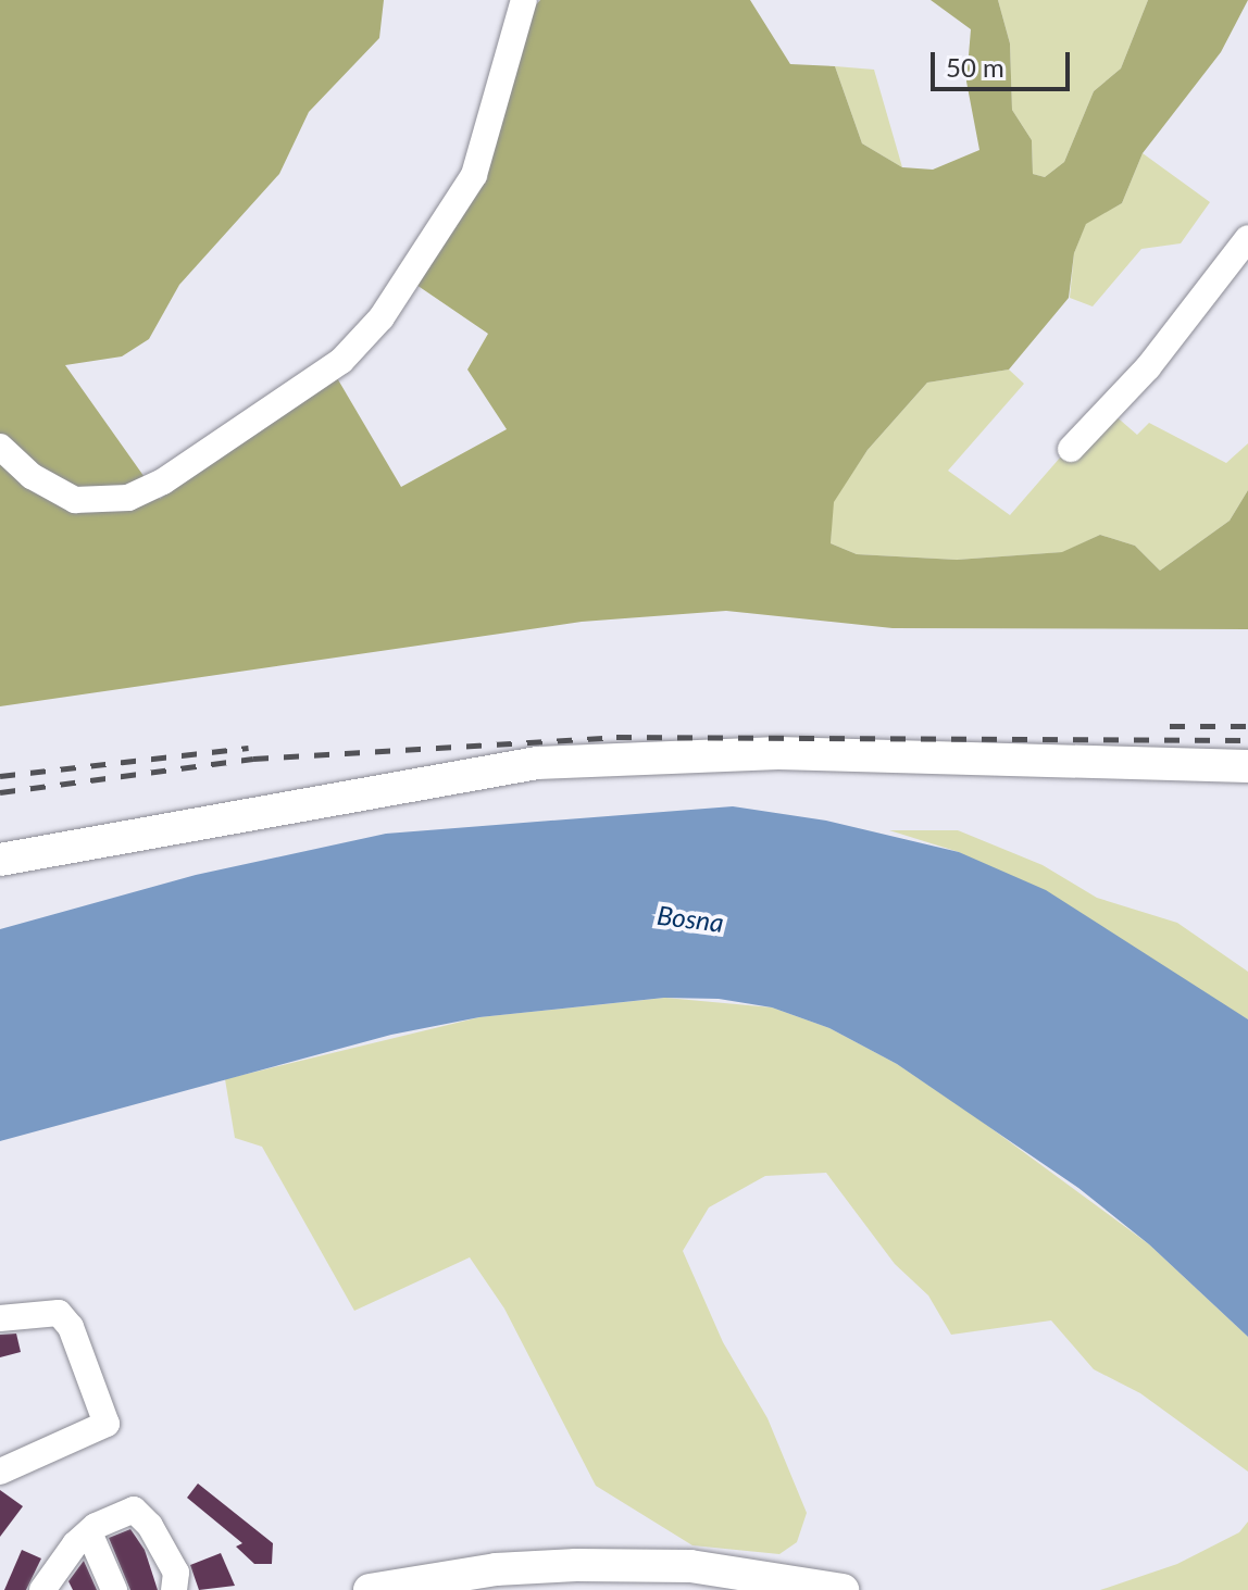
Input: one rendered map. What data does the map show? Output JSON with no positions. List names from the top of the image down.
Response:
{
  "water": ["Bosna"],
  "scale_bar": "50 m"
}
